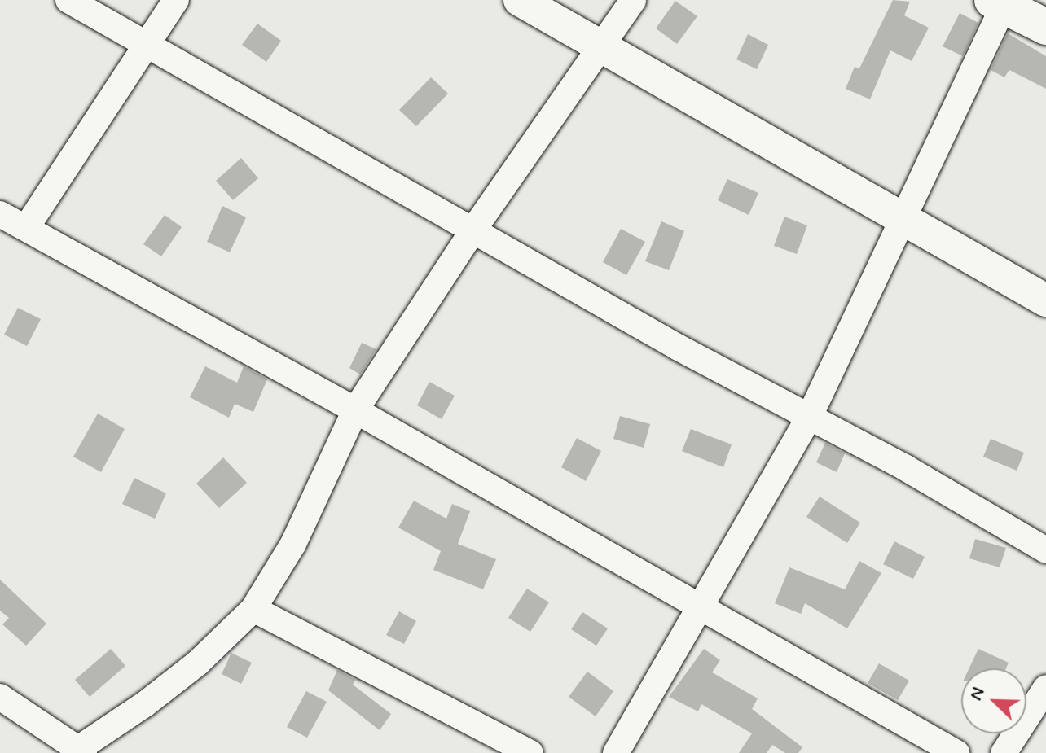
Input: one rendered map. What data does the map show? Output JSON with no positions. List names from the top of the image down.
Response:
{
  "north": "top left"
}
